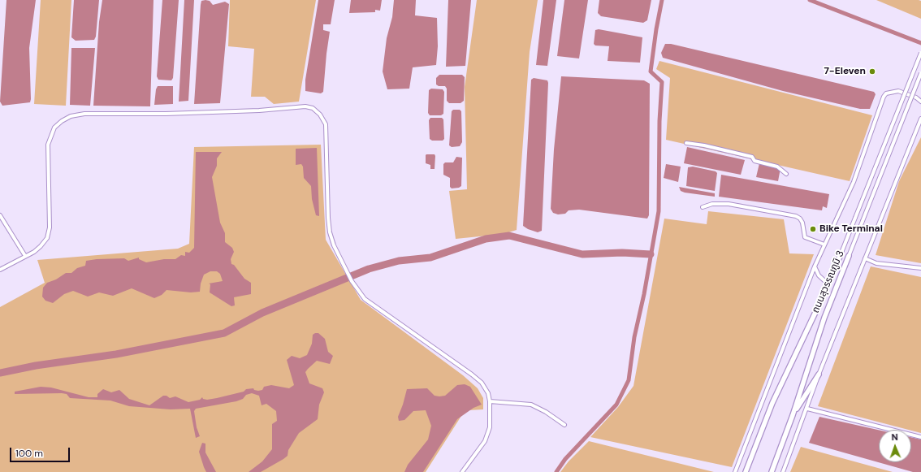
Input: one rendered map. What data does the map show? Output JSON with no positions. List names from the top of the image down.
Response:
{
  "streets": {
    "main road": ["ถนนสุวรรณภูมิ 3"]
  },
  "places": ["7-Eleven", "Bike Terminal"],
  "scale_bar": "100 m",
  "north": "top"
}
